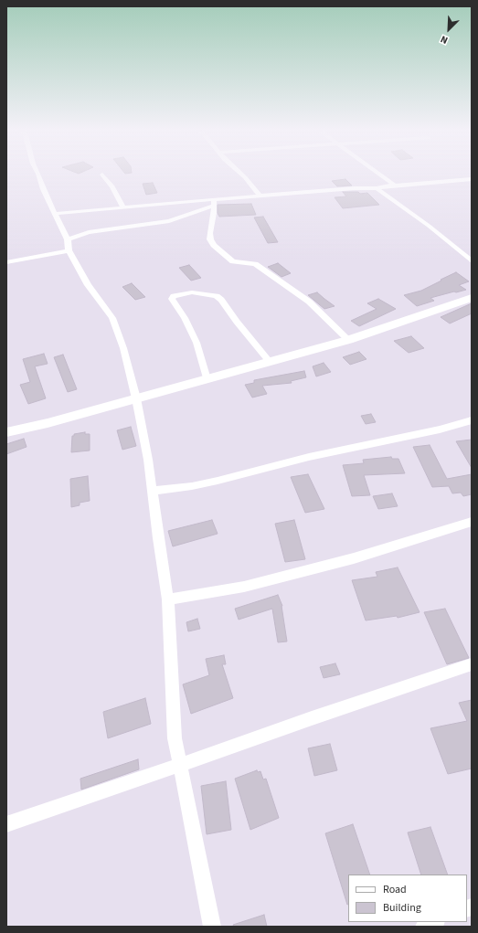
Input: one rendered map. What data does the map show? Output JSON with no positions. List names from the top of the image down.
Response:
{
  "legend": ["Road", "Building"],
  "north": "bottom left"
}
